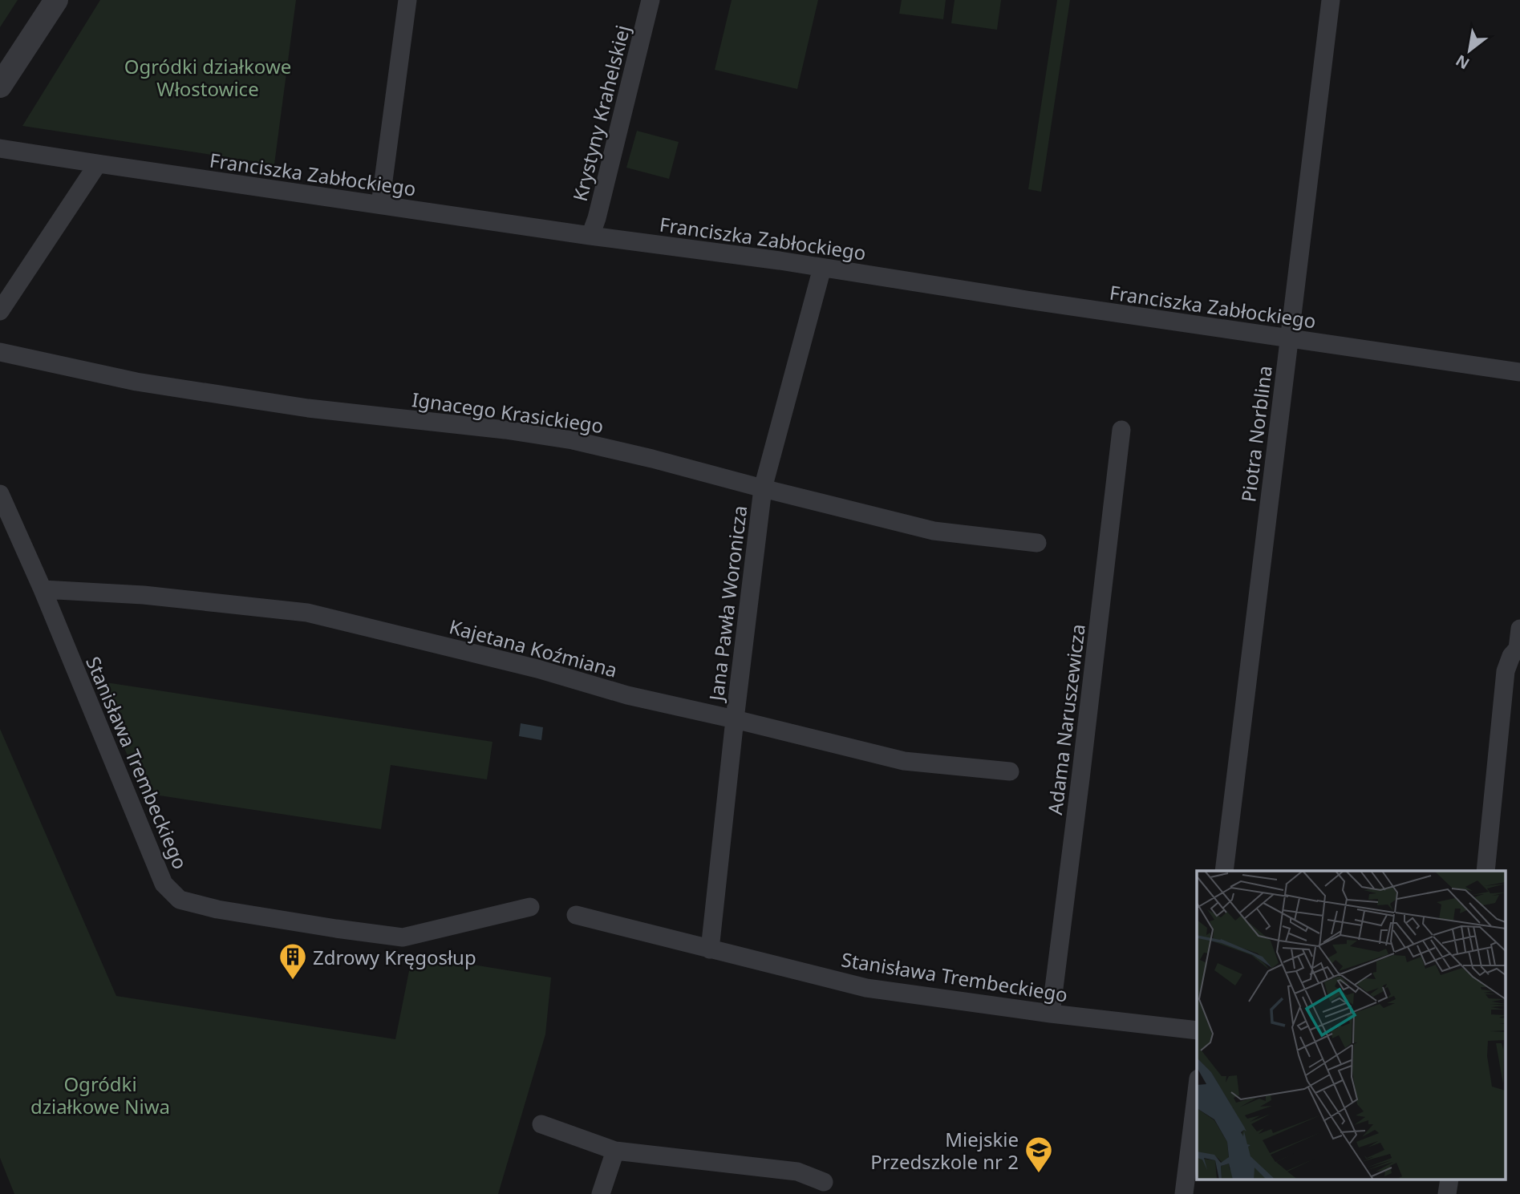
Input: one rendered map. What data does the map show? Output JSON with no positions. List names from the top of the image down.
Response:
{
  "streets": {
    "street": [
      "Krystyny Krahelskiej",
      "Franciszka Zabłockiego",
      "Ignacego Krasickiego",
      "Piotra Norblina",
      "Jana Pawła Woronicza",
      "Kajetana Koźmiana",
      "Adama Naruszewicza",
      "Stanisława Trembeckiego"
    ]
  },
  "crossings": [
    ["Krystyny Krahelskiej", "Franciszka Zabłockiego"],
    ["Franciszka Zabłockiego", "Piotra Norblina"],
    ["Franciszka Zabłockiego", "Jana Pawła Woronicza"],
    ["Ignacego Krasickiego", "Jana Pawła Woronicza"],
    ["Jana Pawła Woronicza", "Kajetana Koźmiana"],
    ["Jana Pawła Woronicza", "Stanisława Trembeckiego"],
    ["Kajetana Koźmiana", "Stanisława Trembeckiego"],
    ["Adama Naruszewicza", "Stanisława Trembeckiego"]
  ],
  "parks": ["Ogródki działkowe Włostowice", "Ogródki działkowe Niwa"],
  "places": {
    "building": ["Zdrowy Kręgosłup"],
    "school or university": ["Miejskie Przedszkole nr 2"]
  },
  "north": "bottom left"
}
